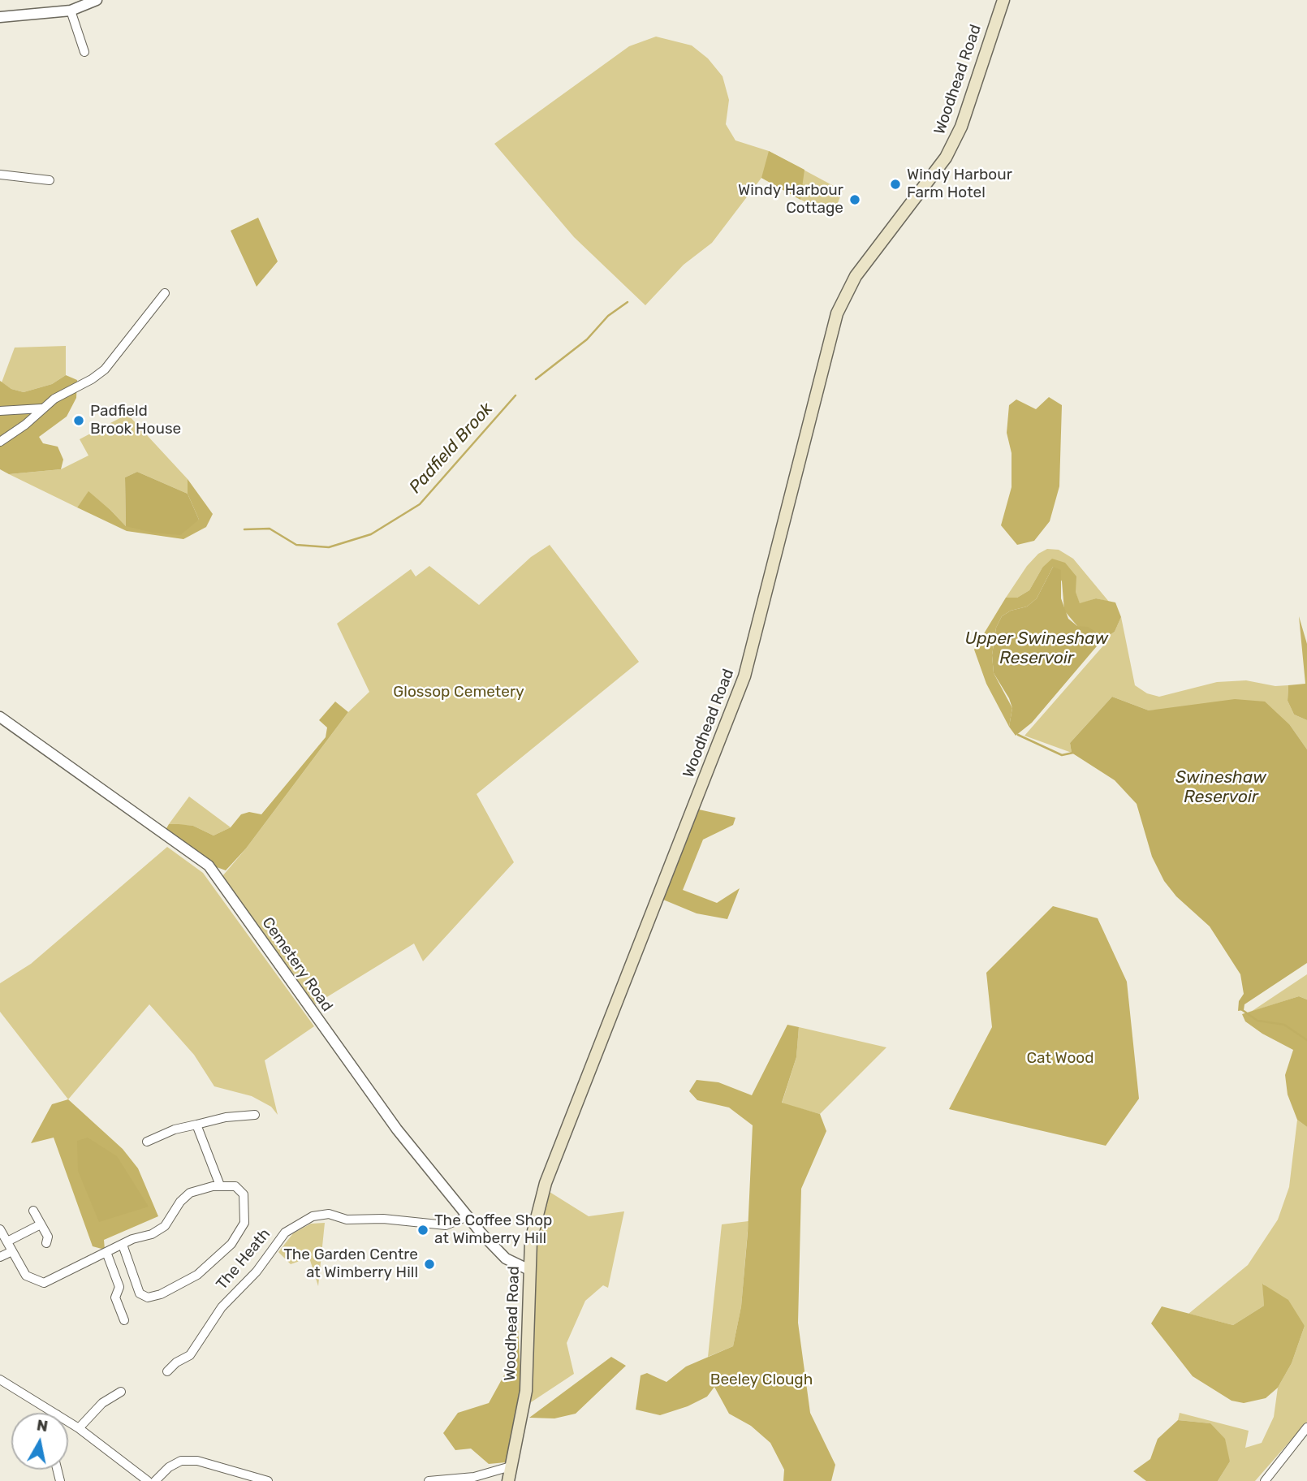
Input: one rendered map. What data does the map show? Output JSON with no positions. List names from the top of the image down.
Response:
{
  "streets": {
    "main road": ["Woodhead Road"],
    "street": ["Cemetery Road", "The Heath"]
  },
  "crossings": [
    ["Woodhead Road", "Cemetery Road"],
    ["Cemetery Road", "The Heath"]
  ],
  "water": ["Padfield Brook", "Upper Swineshaw Reservoir", "Swineshaw Reservoir"],
  "parks": ["Glossop Cemetery", "Cat Wood", "Beeley Clough"],
  "places": [
    "Windy Harbour Farm Hotel",
    "Windy Harbour Cottage",
    "Padfield Brook House",
    "The Coffee Shop at Wimberry Hill",
    "The Garden Centre at Wimberry Hill"
  ],
  "north": "top"
}
